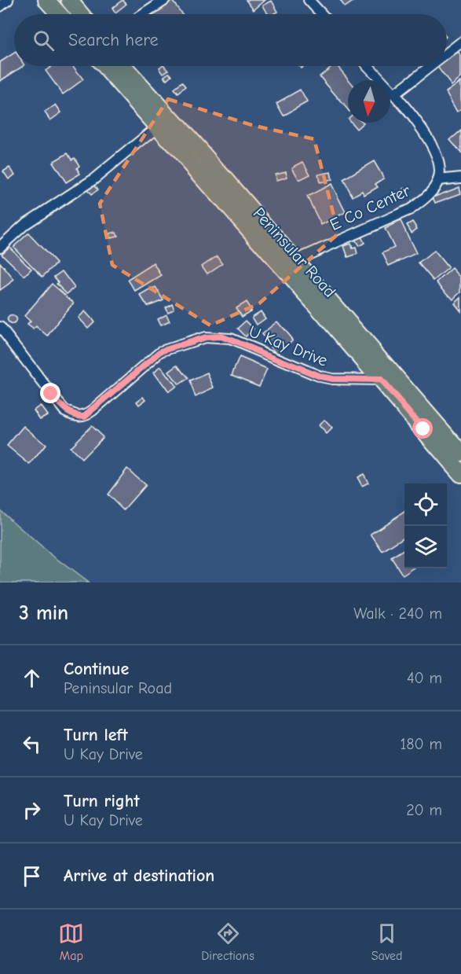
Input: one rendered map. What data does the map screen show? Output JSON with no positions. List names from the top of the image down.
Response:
{
  "streets": {
    "main road": ["Peninsular Road"],
    "street": ["E Co Center", "U Kay Drive"]
  },
  "crossings": [
    ["E Co Center", "Peninsular Road"],
    ["Peninsular Road", "U Kay Drive"]
  ],
  "north": "bottom",
  "page": {
    "search": "Search here",
    "heading": ["3 min", "Walk · 240 m"],
    "list": [
      ["Continue", "Peninsular Road", "40 m"],
      ["Turn left", "U Kay Drive", "180 m"],
      ["Turn right", "U Kay Drive", "20 m"],
      "Arrive at destination"
    ],
    "nav": ["Map", "Directions", "Saved"]
  }
}
